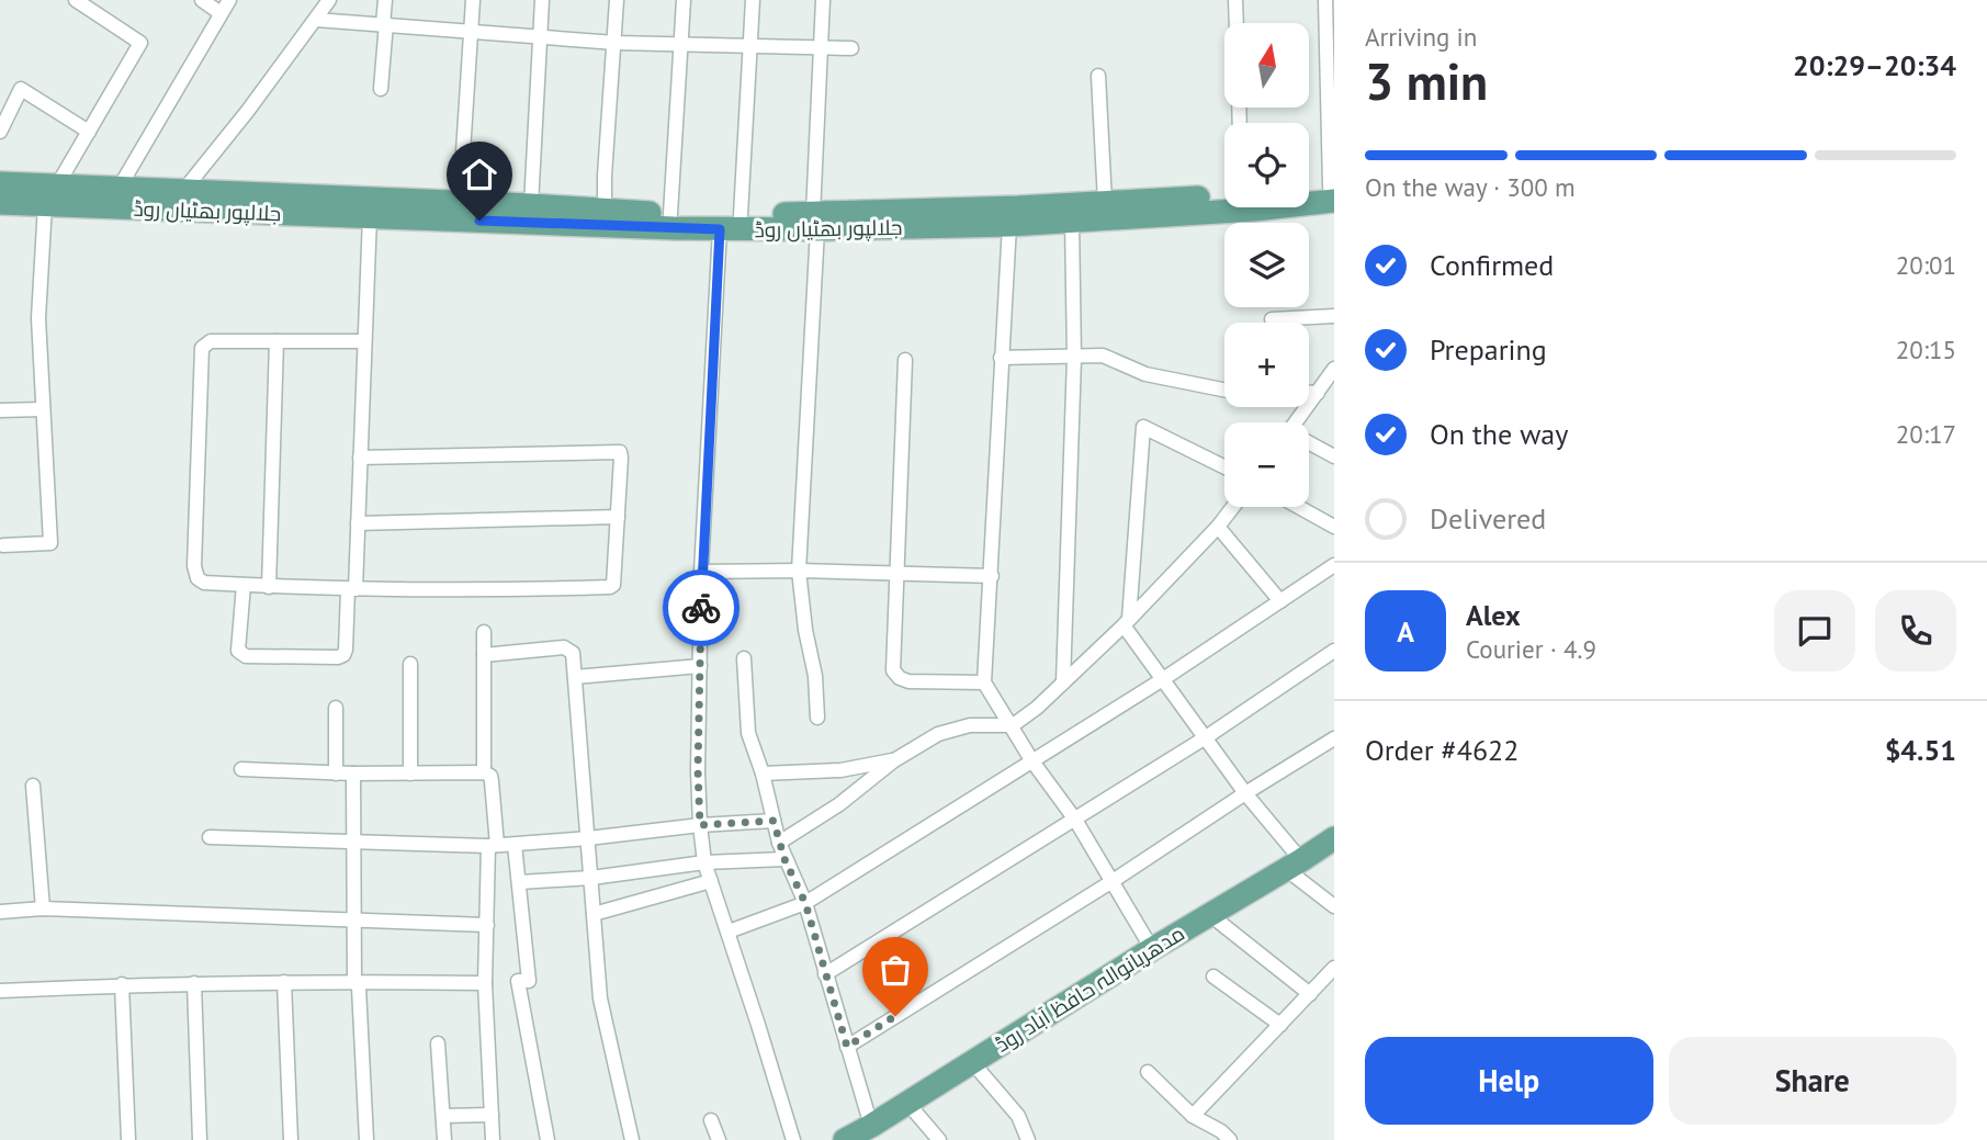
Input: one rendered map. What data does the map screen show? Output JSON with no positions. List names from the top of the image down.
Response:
{
  "streets": {
    "main road": ["جلالپور بھٹیاں روڈ", "مدھریانوالہ حافظ آباد روڈ"]
  },
  "north": "top",
  "page": {
    "heading": ["3 min", "Arriving in", "20:29–20:34"],
    "panel": [
      "Alex",
      "Courier · 4.9",
      "Order #4622",
      "$4.51"
    ],
    "map_buttons": ["+", "−"],
    "bar": "On the way · 300 m",
    "list": [
      ["Confirmed", "20:01"],
      ["Preparing", "20:15"],
      ["On the way", "20:17"],
      "Delivered"
    ],
    "round": "A",
    "buttons": ["Help", "Share"]
  }
}
